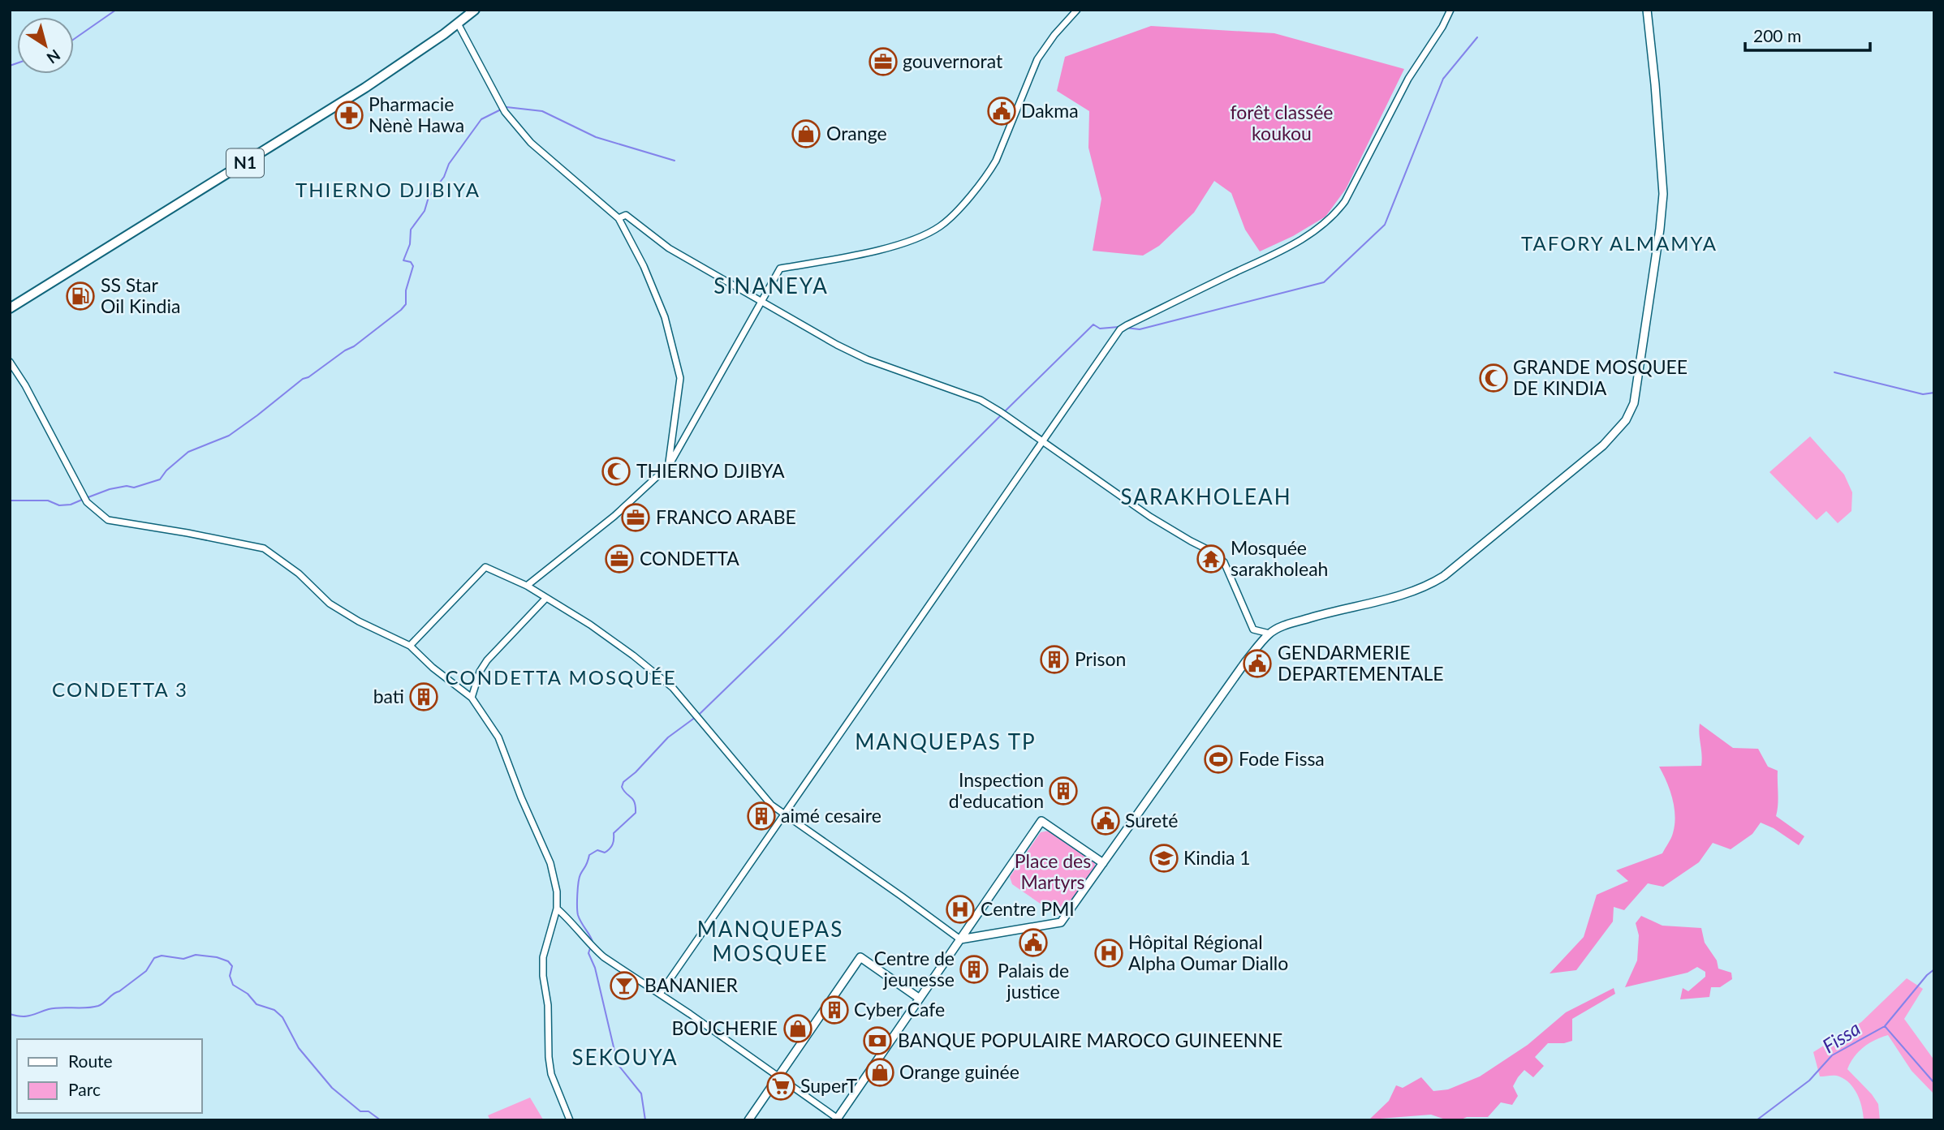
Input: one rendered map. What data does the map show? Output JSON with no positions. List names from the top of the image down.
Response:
{
  "streets": {
    "highway": ["N1"]
  },
  "districts": [
    "THIERNO DJIBIYA",
    "TAFORY ALMAMYA",
    "SINANEYA",
    "SARAKHOLEAH",
    "СONDETTA MOSQUÉE",
    "СONDETTA 3",
    "MANQUEPAS TP",
    "MANQUEPAS MOSQUEE",
    "SEKOUYA"
  ],
  "water": ["Fissa"],
  "parks": ["forêt classée koukou", "Place des Martyrs"],
  "places": {
    "office": ["gouvernorat", "FRANCO ARABE", "CONDETTA"],
    "public building": [
      "Dakma",
      "GENDARMERIE DEPARTEMENTALE",
      "Sureté",
      "Palais de justice"
    ],
    "pharmacy": ["Pharmacie Nènè Hawa"],
    "shop": ["Orange", "BOUCHERIE", "Orange guinée"],
    "fuel station": ["SS Star Oil Kindia"],
    "mosque": ["GRANDE MOSQUEE DE KINDIA", "THIERNO DJIBYA"],
    "temple": ["Mosquée sarakholeah"],
    "building": [
      "Prison",
      "bati",
      "Inspection d'education",
      "aimé cesaire",
      "Centre de jeunesse",
      "Cyber Cafe"
    ],
    "sports": ["Fode Fissa"],
    "school or university": ["Kindia 1"],
    "hospital": ["Centre PMI", "Hôpital Régional Alpha Oumar Diallo"],
    "bar": ["BANANIER"],
    "bank": ["BANQUE POPULAIRE MAROCO GUINEENNE"],
    "supermarket": ["SuperT"]
  },
  "legend": ["Route", "Parc"],
  "scale_bar": "200 m",
  "north": "bottom right"
}
